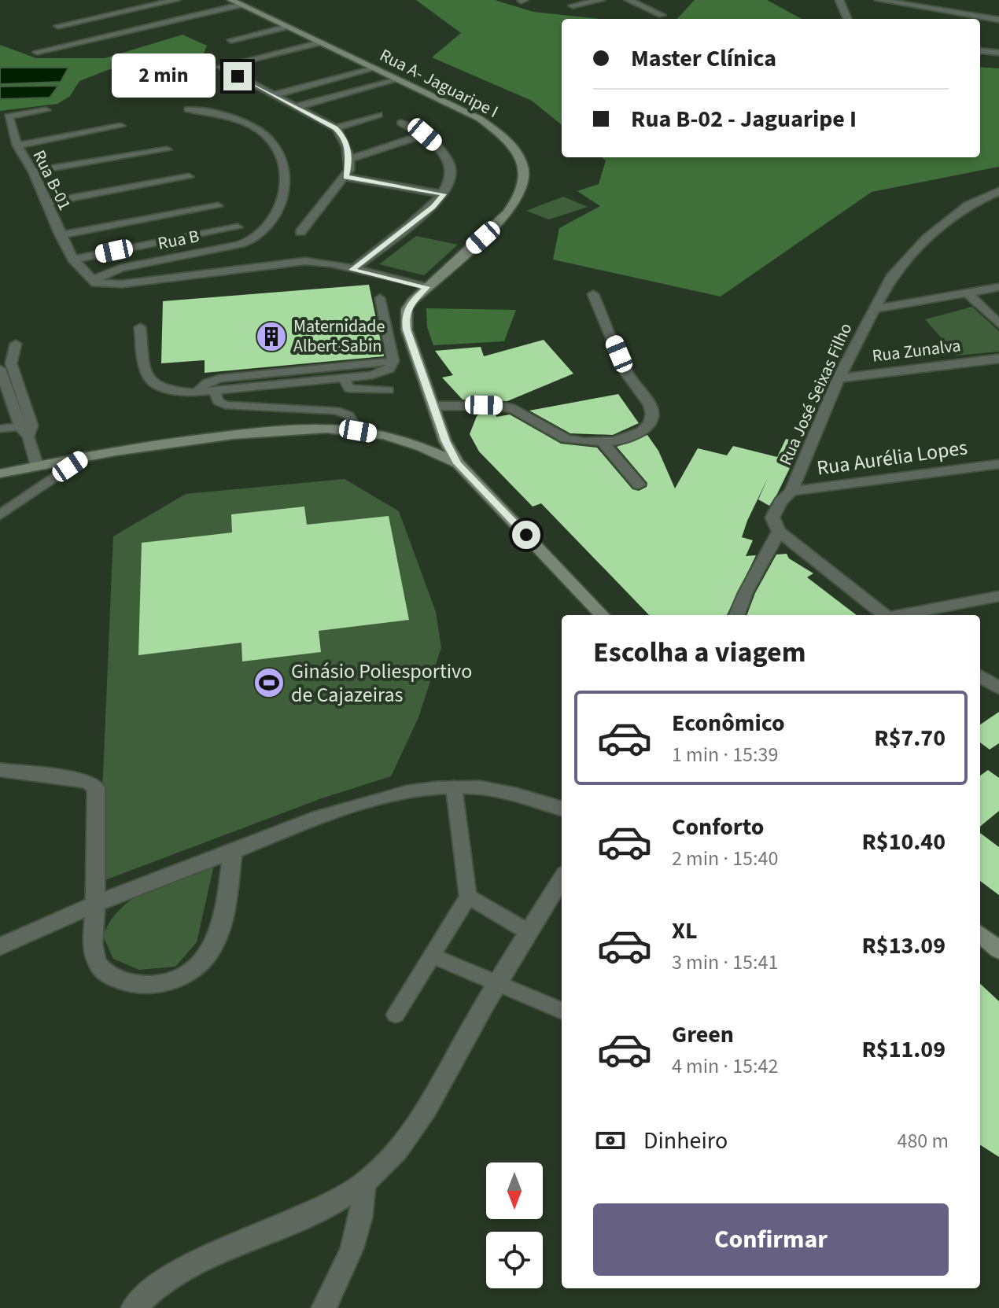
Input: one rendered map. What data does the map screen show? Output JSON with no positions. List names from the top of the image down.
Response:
{
  "streets": {
    "main road": ["Rua A- Jaguaripe I"],
    "street": [
      "Rua B-01",
      "Rua B",
      "Rua Zunalva",
      "Rua José Seixas Filho",
      "Rua Aurélia Lopes"
    ]
  },
  "crossings": [
    ["Rua A- Jaguaripe I", "Rua B"],
    ["Rua B-01", "Rua B"],
    ["Rua Zunalva", "Rua José Seixas Filho"],
    ["Rua José Seixas Filho", "Rua Aurélia Lopes"]
  ],
  "places": {
    "building": ["Maternidade Albert Sabin"],
    "sports": ["Ginásio Poliesportivo de Cajazeiras"]
  },
  "north": "bottom",
  "page": {
    "banner": ["Master Clínica", "Rua B-02 - Jaguaripe I"],
    "bubble": "2 min",
    "heading": "Escolha a viagem",
    "list": [
      {
        "name": "Econômico",
        "note": "1 min · 15:39",
        "value": "R$7.70"
      },
      {
        "name": "Conforto",
        "note": "2 min · 15:40",
        "value": "R$10.40"
      },
      {
        "name": "XL",
        "note": "3 min · 15:41",
        "value": "R$13.09"
      },
      {
        "name": "Green",
        "note": "4 min · 15:42",
        "value": "R$11.09"
      }
    ],
    "pay": ["Dinheiro", "480 m"],
    "buttons": "Confirmar"
  }
}
